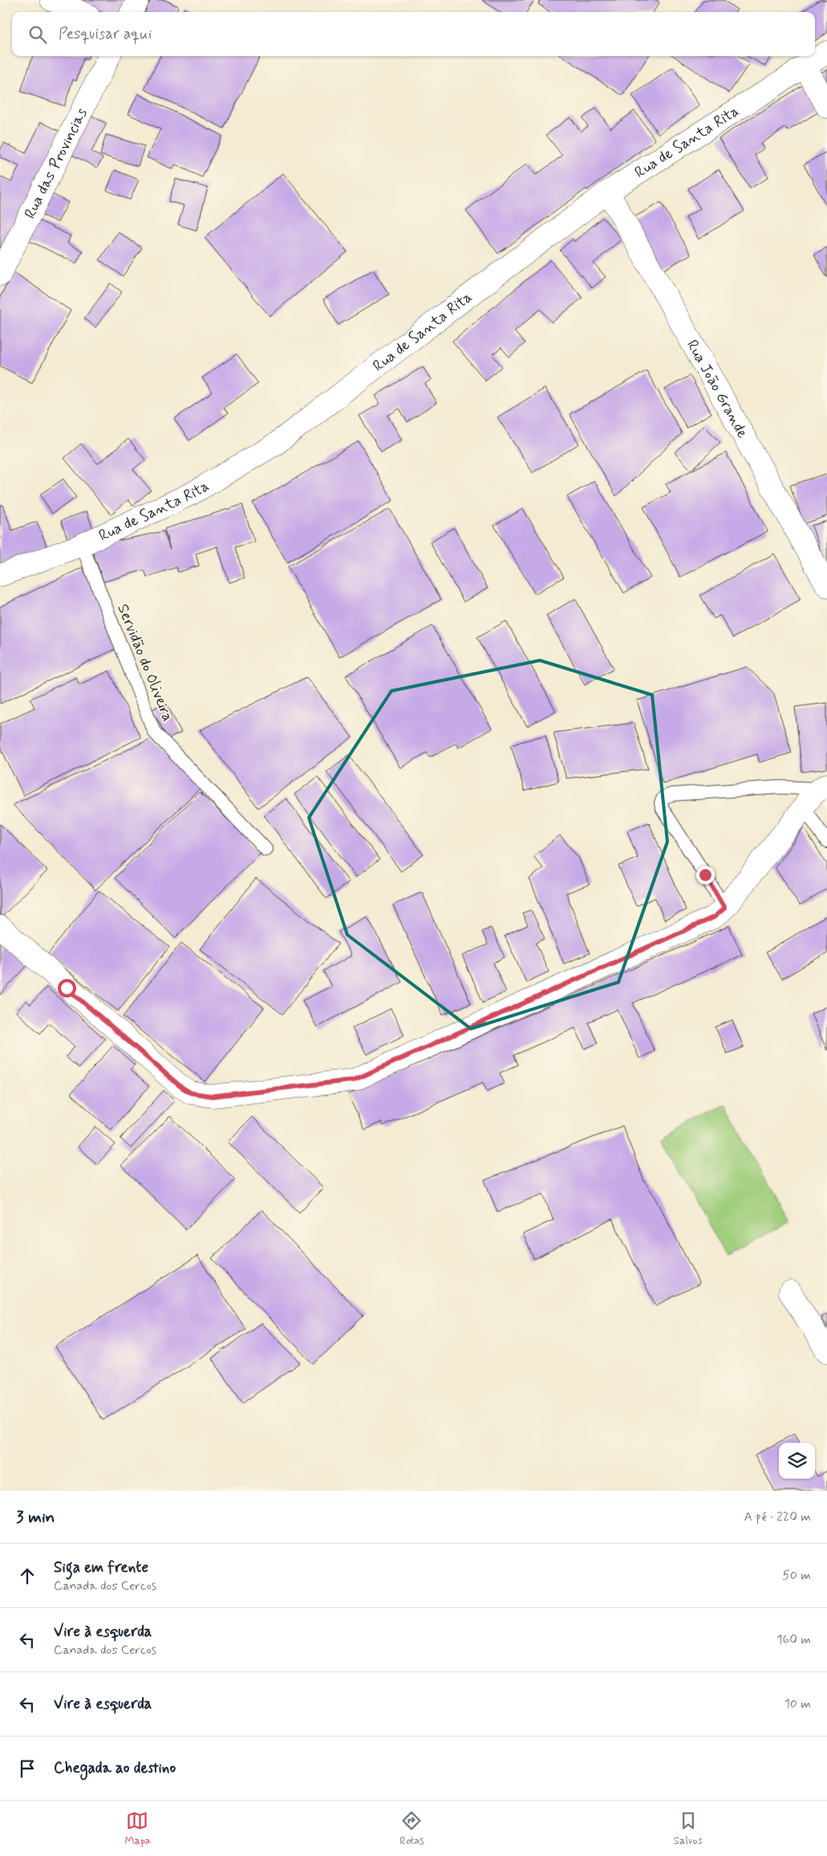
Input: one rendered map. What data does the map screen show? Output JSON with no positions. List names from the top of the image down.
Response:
{
  "streets": {
    "street": ["Rua de Santa Rita", "Rua das Provincias", "Rua João Grande"],
    "lane": ["Servidão do Oliveira"]
  },
  "crossings": [
    ["Rua de Santa Rita", "Rua João Grande"],
    ["Rua de Santa Rita", "Servidão do Oliveira"]
  ],
  "page": {
    "search": "Pesquisar aqui",
    "heading": ["3 min", "A pé · 220 m"],
    "list": [
      ["Siga em frente", "Canada dos Cercos", "50 m"],
      ["Vire à esquerda", "Canada dos Cercos", "160 m"],
      ["Vire à esquerda", "10 m"],
      "Chegada ao destino"
    ],
    "nav": ["Mapa", "Rotas", "Salvos"]
  }
}
